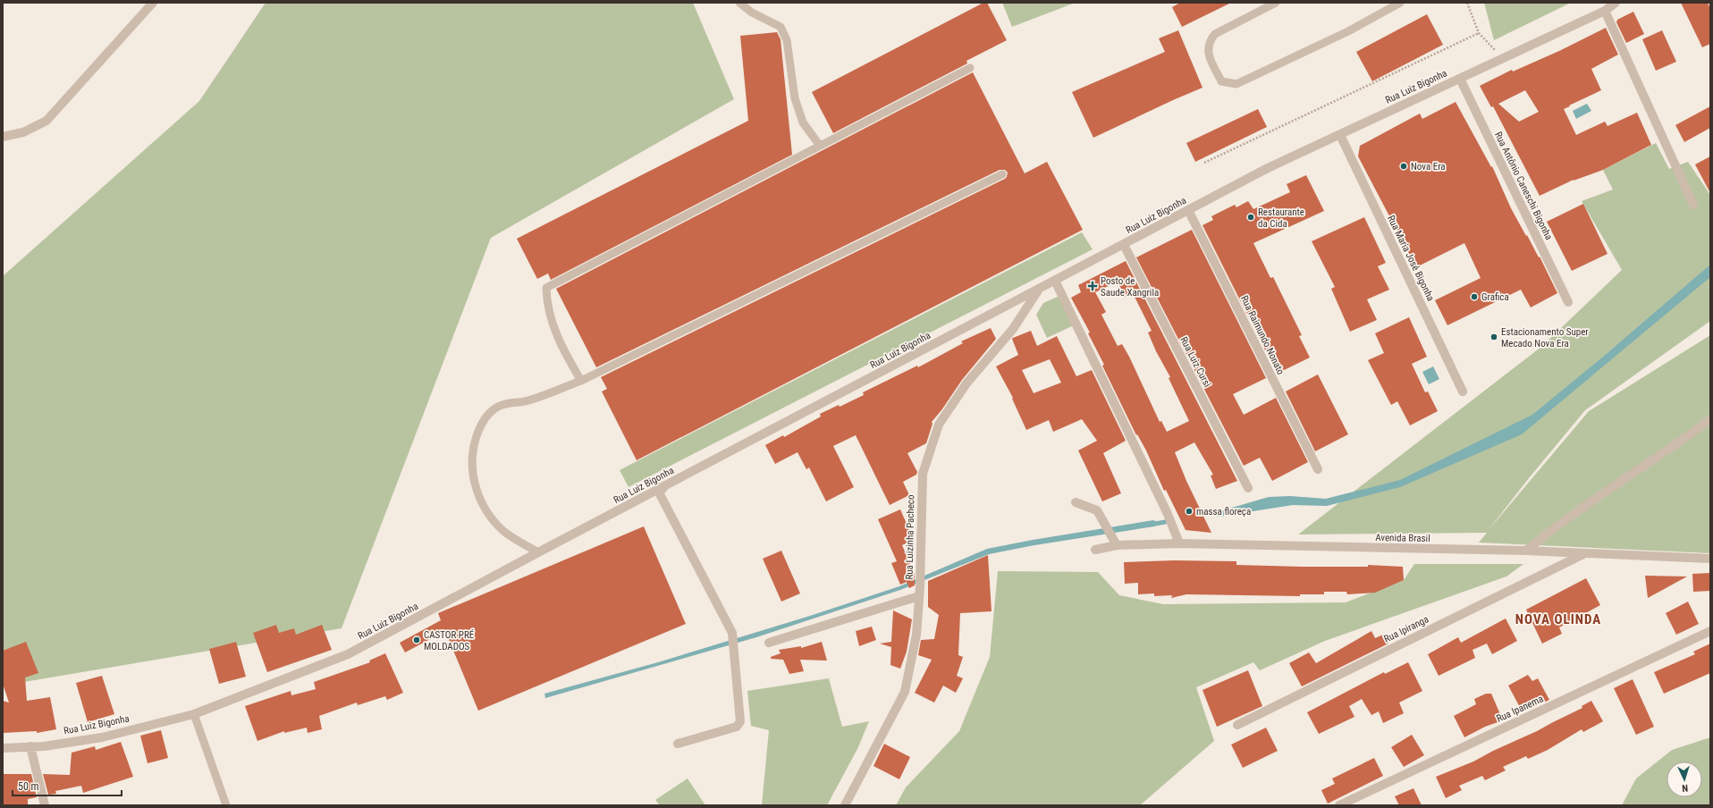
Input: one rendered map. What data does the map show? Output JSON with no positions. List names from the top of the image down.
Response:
{
  "streets": {
    "street": [
      "Rua Luiz Bigonha",
      "Rua Antônio Caneschi Bigonha",
      "Rua Maria José Bigonha",
      "Rua Raimundo Nonato",
      "Rua Luiz Cursi",
      "Rua Luizinha Pacheco",
      "Avenida Brasil",
      "Rua Ipiranga",
      "Rua Ipanema"
    ]
  },
  "crossings": [
    ["Rua Luiz Bigonha", "Rua Antônio Caneschi Bigonha"],
    ["Rua Luiz Bigonha", "Rua Maria José Bigonha"],
    ["Rua Luiz Bigonha", "Rua Raimundo Nonato"],
    ["Rua Luiz Bigonha", "Rua Luiz Cursi"],
    ["Rua Luiz Bigonha", "Rua Luizinha Pacheco"],
    ["Avenida Brasil", "Rua Ipiranga"]
  ],
  "districts": ["NOVA OLINDA"],
  "places": {
    "other": [
      "Nova Era",
      "Restaurante da Cida",
      "Grafica",
      "Estacionamento Super Mecado Nova Era",
      "massa floreça",
      "CASTOR PRÉ MOLDADOS"
    ],
    "health": ["Posto de Saude Xangrila"]
  },
  "scale_bar": "50 m",
  "north": "bottom"
}
